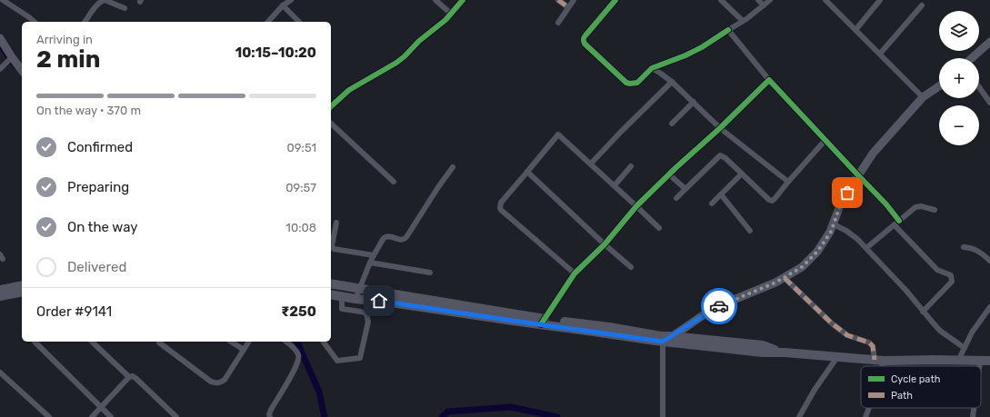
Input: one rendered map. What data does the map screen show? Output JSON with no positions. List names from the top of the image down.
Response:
{
  "legend": ["Cycle path", "Path"],
  "page": {
    "map_buttons": ["+", "−"],
    "heading": ["2 min", "Arriving in", "10:15–10:20"],
    "panel": ["Order #9141", "₹250"],
    "bar": "On the way · 370 m",
    "list": [
      ["Confirmed", "09:51"],
      ["Preparing", "09:57"],
      ["On the way", "10:08"],
      "Delivered"
    ]
  }
}
